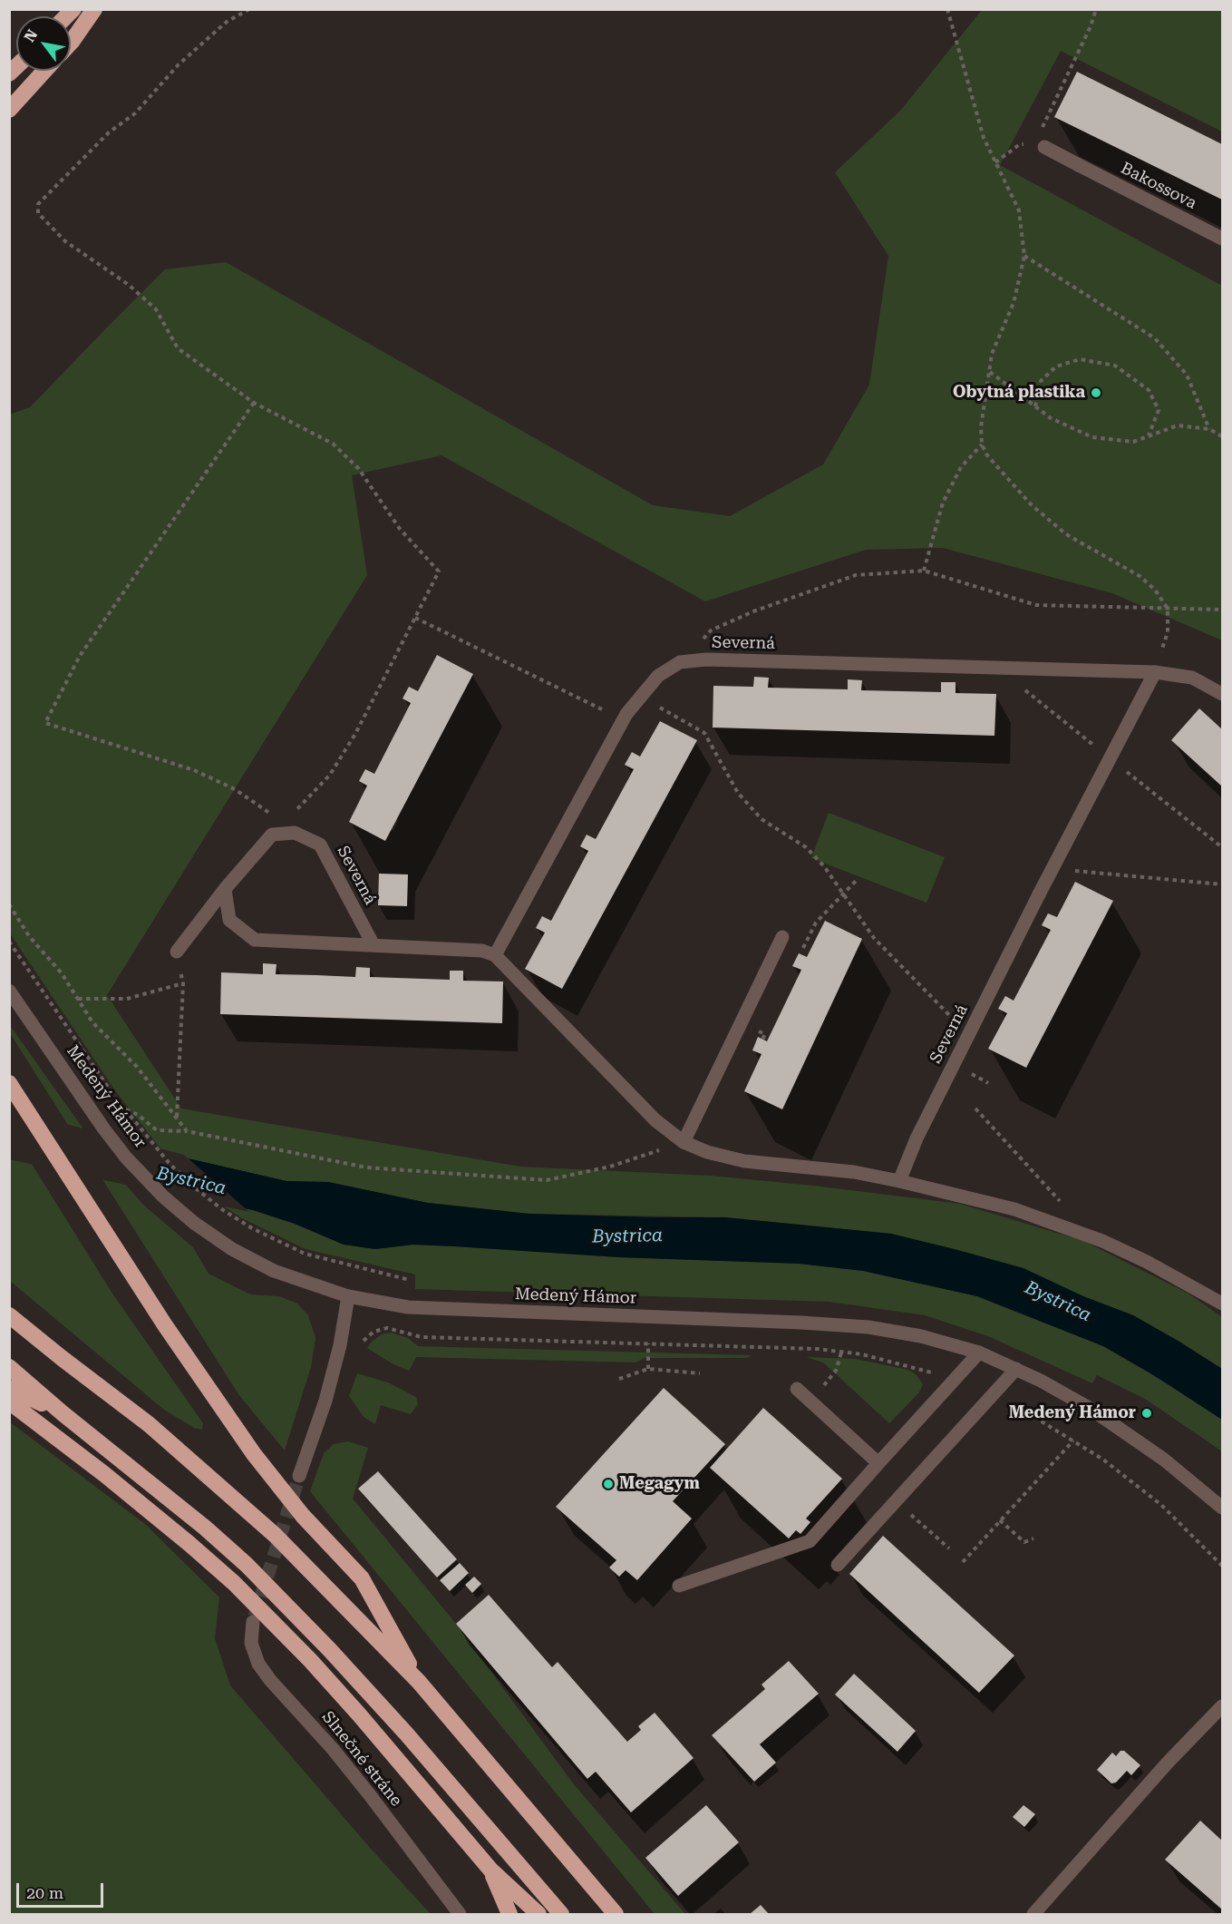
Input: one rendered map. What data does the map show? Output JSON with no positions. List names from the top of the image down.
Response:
{
  "streets": {
    "street": [
      "Bakossova",
      "Severná",
      "Medený Hámor",
      "Slnečné stráne"
    ]
  },
  "water": ["Bystrica"],
  "places": ["Obytná plastika", "Medený Hámor", "Megagym"],
  "scale_bar": "20 m",
  "north": "top left"
}
